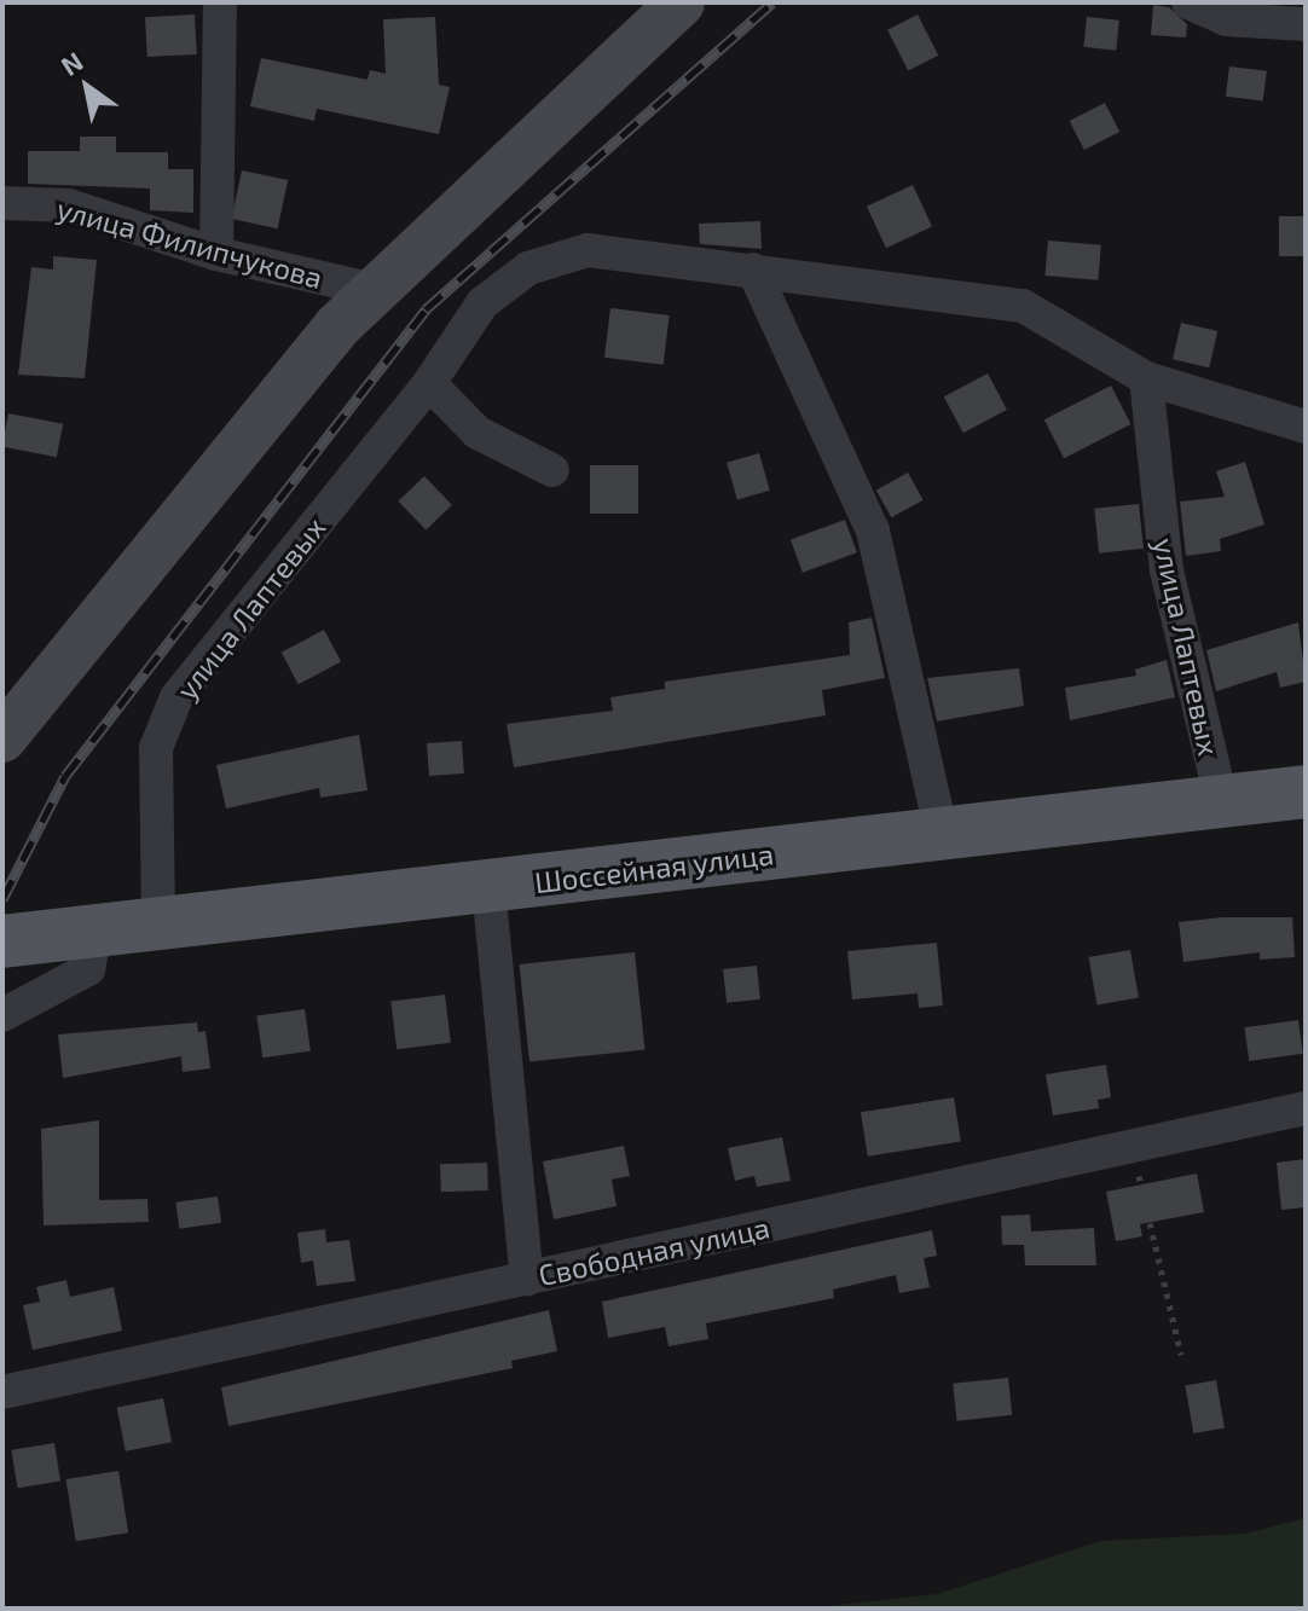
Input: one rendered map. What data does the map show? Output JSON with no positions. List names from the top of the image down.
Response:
{
  "streets": {
    "main road": ["Шоссейная улица"],
    "street": ["улица Филипчукова", "улица Лаптевых", "Свободная улица"]
  },
  "crossings": [
    ["улица Лаптевых", "Шоссейная улица"]
  ],
  "north": "top left"
}
